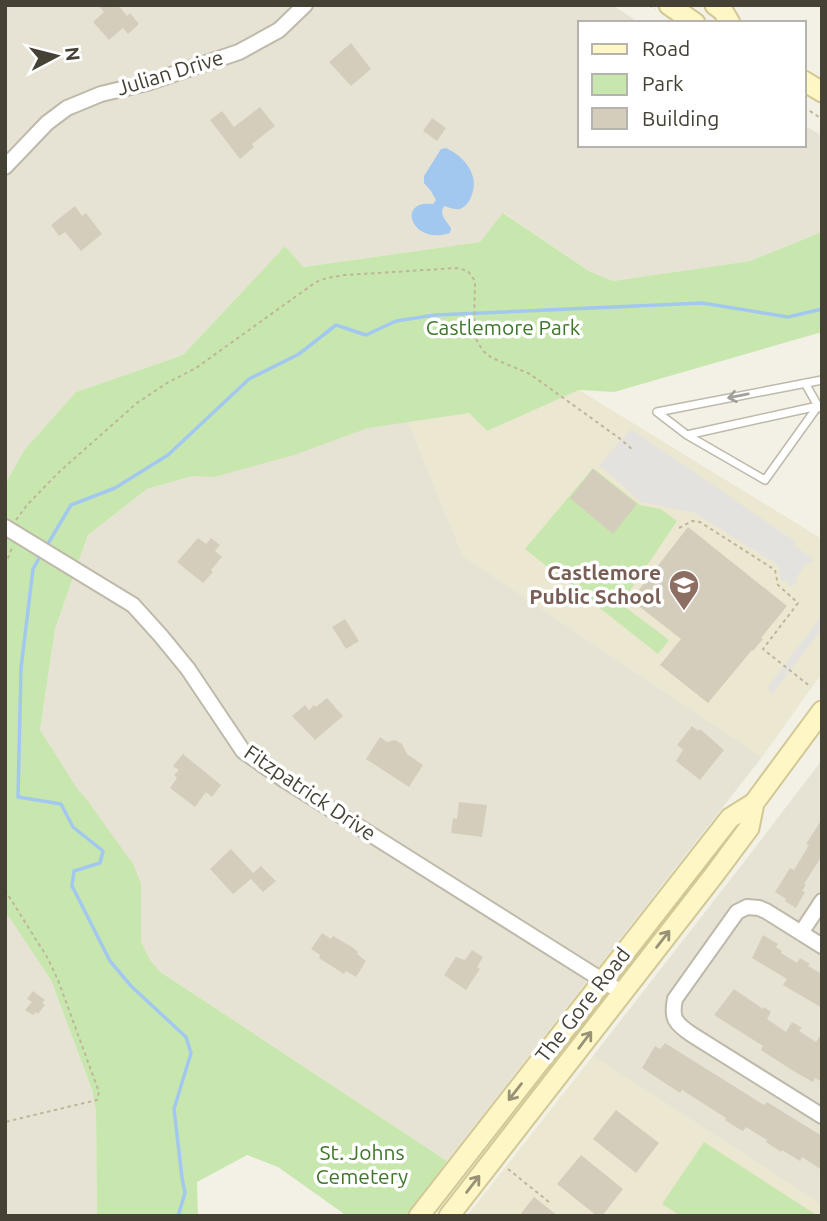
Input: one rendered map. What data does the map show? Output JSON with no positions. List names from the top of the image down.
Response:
{
  "streets": {
    "main road": ["The Gore Road"],
    "street": ["Julian Drive", "Fitzpatrick Drive"]
  },
  "crossings": [
    ["Fitzpatrick Drive", "The Gore Road"]
  ],
  "parks": ["Castlemore Park", "St. Johns Cemetery"],
  "places": {
    "school or university": ["Castlemore Public School"]
  },
  "legend": ["Road", "Park", "Building"],
  "north": "right"
}
